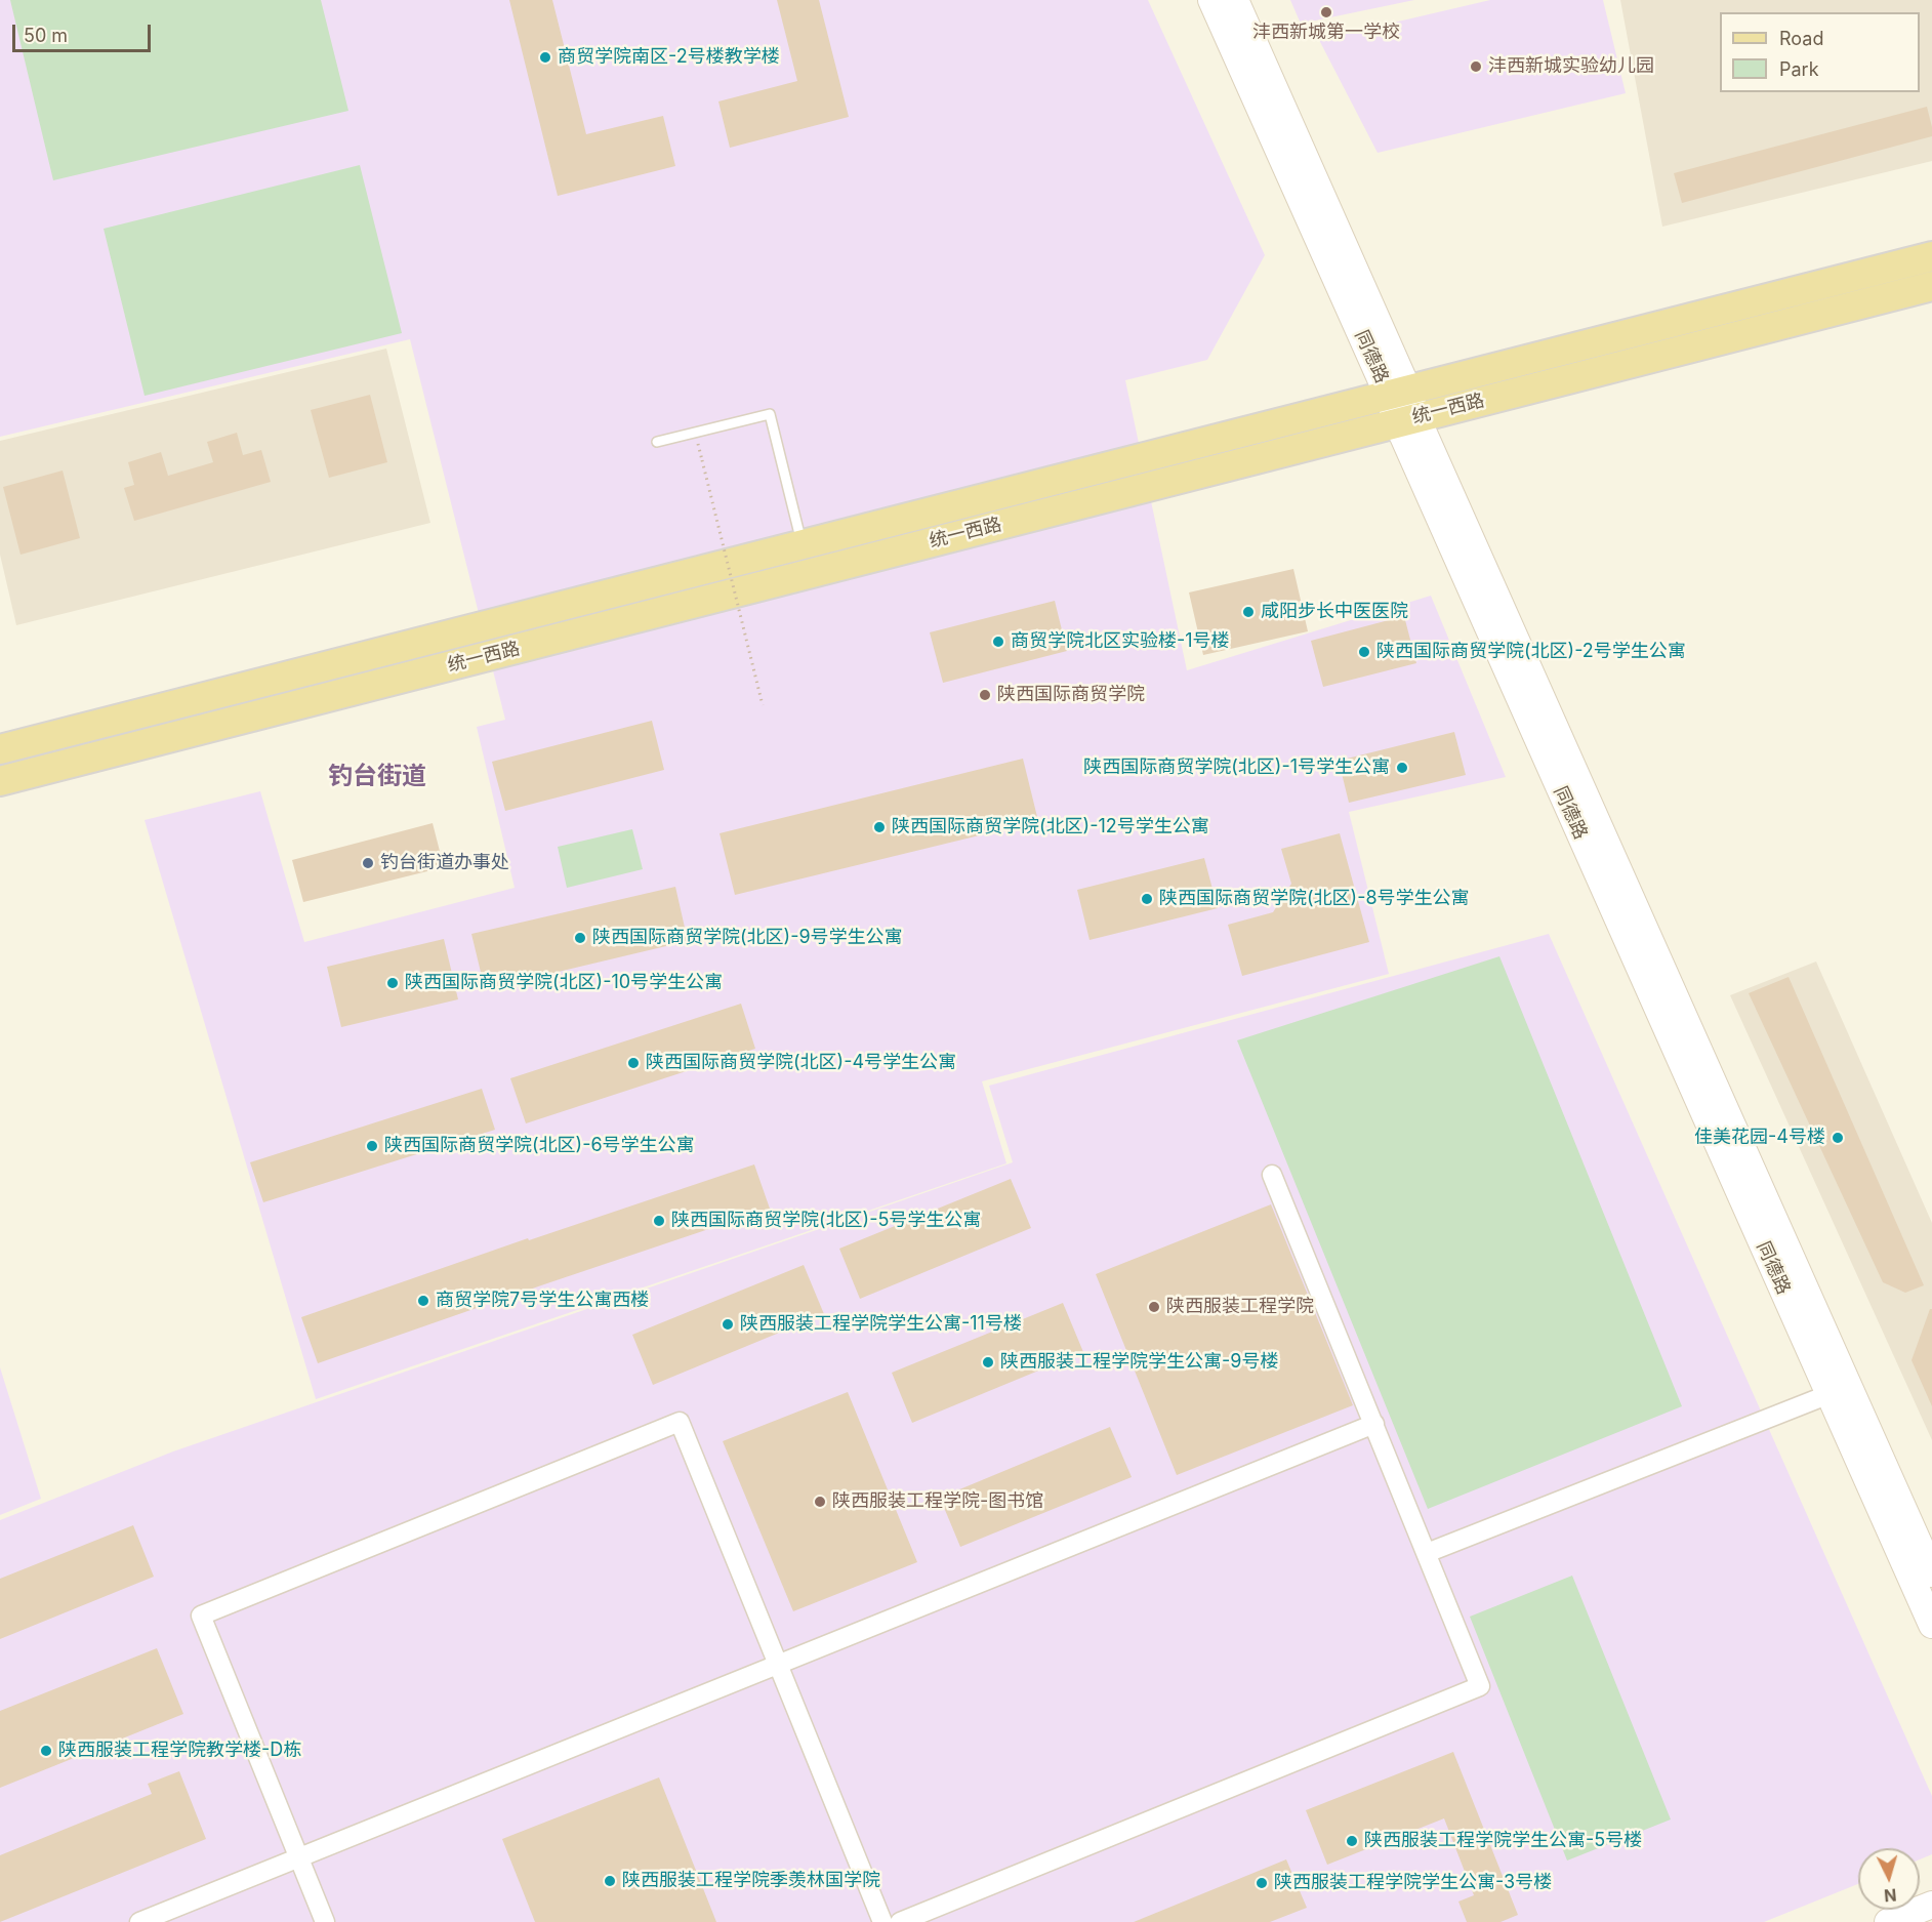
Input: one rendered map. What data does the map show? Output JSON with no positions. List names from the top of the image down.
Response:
{
  "streets": {
    "main road": ["统一西路"],
    "street": ["同德路"]
  },
  "crossings": [
    ["同德路", "统一西路"]
  ],
  "districts": ["钓台街道"],
  "places": [
    "沣西新城第一学校",
    "商贸学院南区-2号楼教学楼",
    "沣西新城实验幼儿园",
    "咸阳步长中医医院",
    "商贸学院北区实验楼-1号楼",
    "陕西国际商贸学院(北区)-2号学生公寓",
    "陕西国际商贸学院",
    "陕西国际商贸学院(北区)-1号学生公寓",
    "陕西国际商贸学院(北区)-12号学生公寓",
    "钓台街道办事处",
    "陕西国际商贸学院(北区)-8号学生公寓",
    "陕西国际商贸学院(北区)-9号学生公寓",
    "陕西国际商贸学院(北区)-10号学生公寓",
    "陕西国际商贸学院(北区)-4号学生公寓",
    "佳美花园-4号楼",
    "陕西国际商贸学院(北区)-6号学生公寓",
    "陕西国际商贸学院(北区)-5号学生公寓",
    "商贸学院7号学生公寓西楼",
    "陕西服装工程学院",
    "陕西服装工程学院学生公寓-11号楼",
    "陕西服装工程学院学生公寓-9号楼",
    "陕西服装工程学院-图书馆",
    "陕西服装工程学院教学楼-D栋",
    "陕西服装工程学院学生公寓-5号楼",
    "陕西服装工程学院季羡林国学院",
    "陕西服装工程学院学生公寓-3号楼"
  ],
  "legend": ["Road", "Park"],
  "scale_bar": "50 m",
  "north": "bottom"
}
